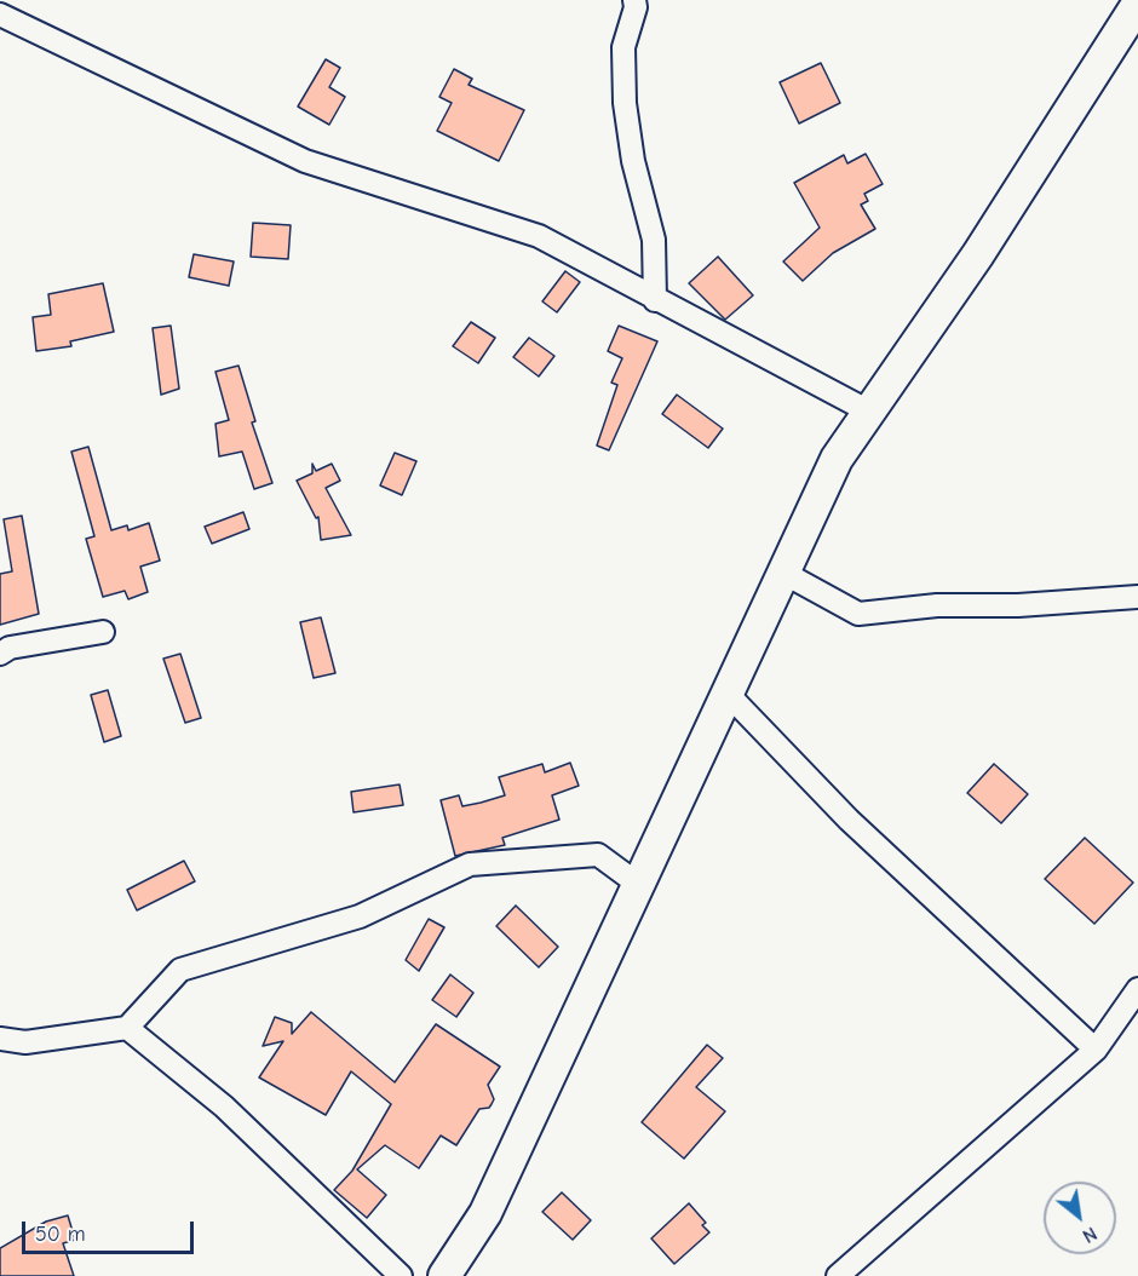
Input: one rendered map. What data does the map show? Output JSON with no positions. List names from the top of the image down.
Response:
{
  "scale_bar": "50 m",
  "north": "bottom right"
}
